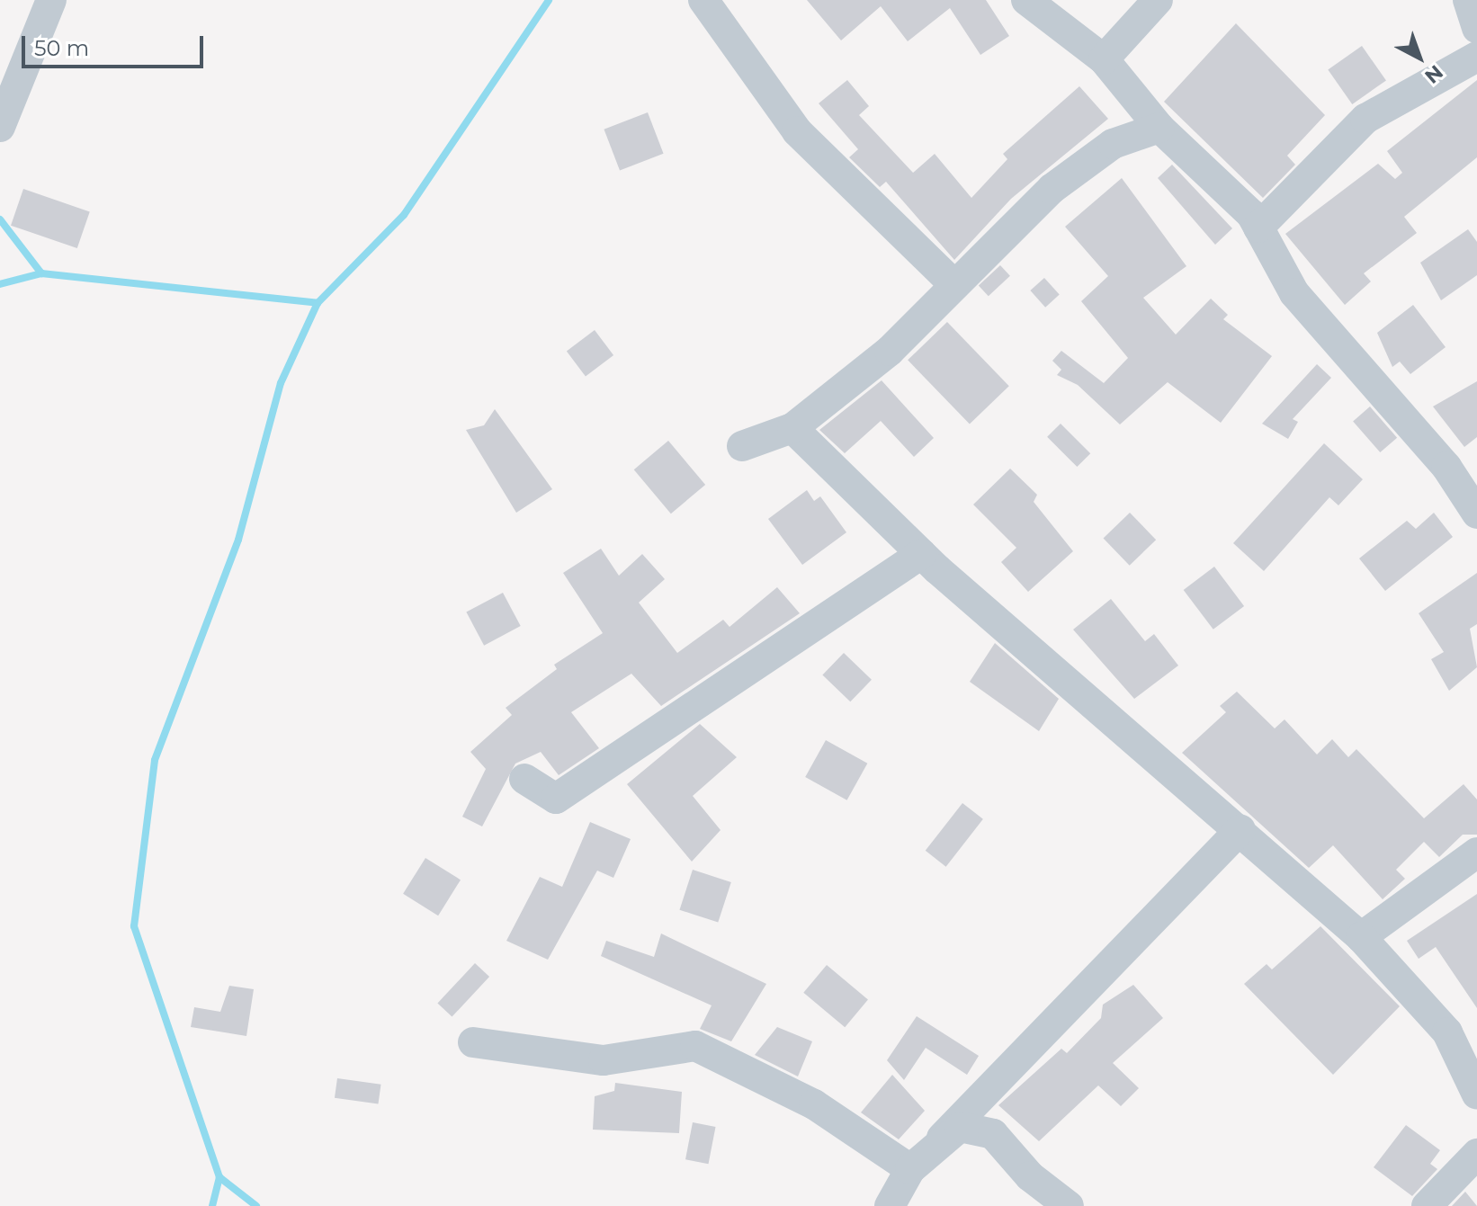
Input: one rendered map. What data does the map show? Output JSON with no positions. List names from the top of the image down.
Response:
{
  "scale_bar": "50 m",
  "north": "bottom right"
}
